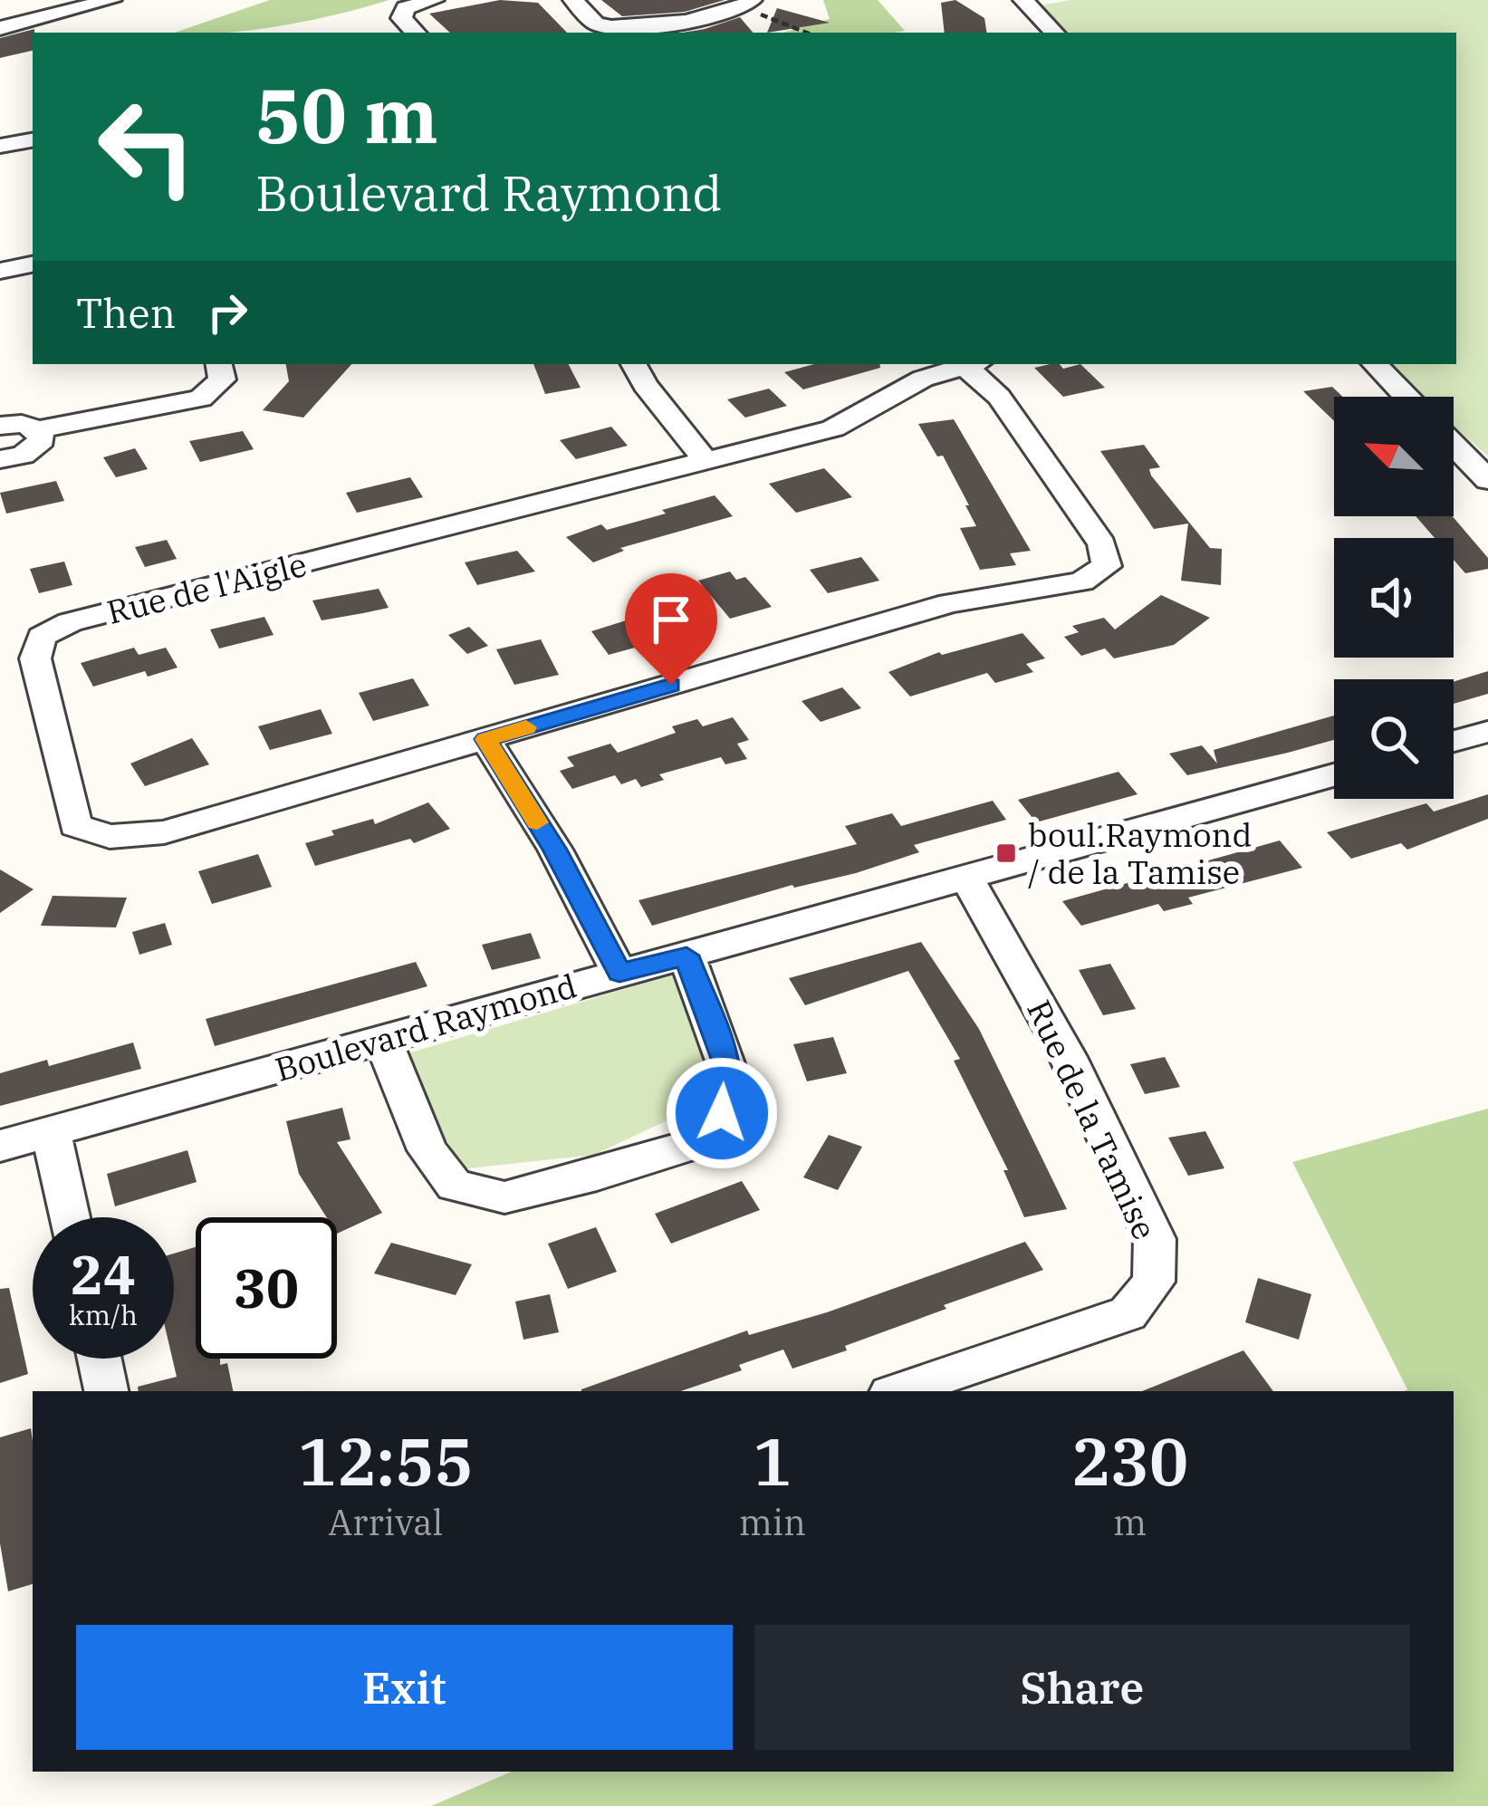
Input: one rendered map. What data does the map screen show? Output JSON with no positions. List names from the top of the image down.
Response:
{
  "streets": {
    "street": ["Rue de l'Aigle", "Boulevard Raymond", "Rue de la Tamise"]
  },
  "crossings": [
    ["Boulevard Raymond", "Rue de la Tamise"]
  ],
  "places": {
    "transit": ["boul.Raymond / de la Tamise"]
  },
  "north": "top left",
  "page": {
    "turn": ["50 m", "Boulevard Raymond"],
    "then": "Then",
    "speed": "24 km/h",
    "limit": "30",
    "eta": [
      "12:55",
      "Arrival",
      "1",
      "min",
      "230",
      "m"
    ],
    "buttons": ["Exit", "Share"]
  }
}
